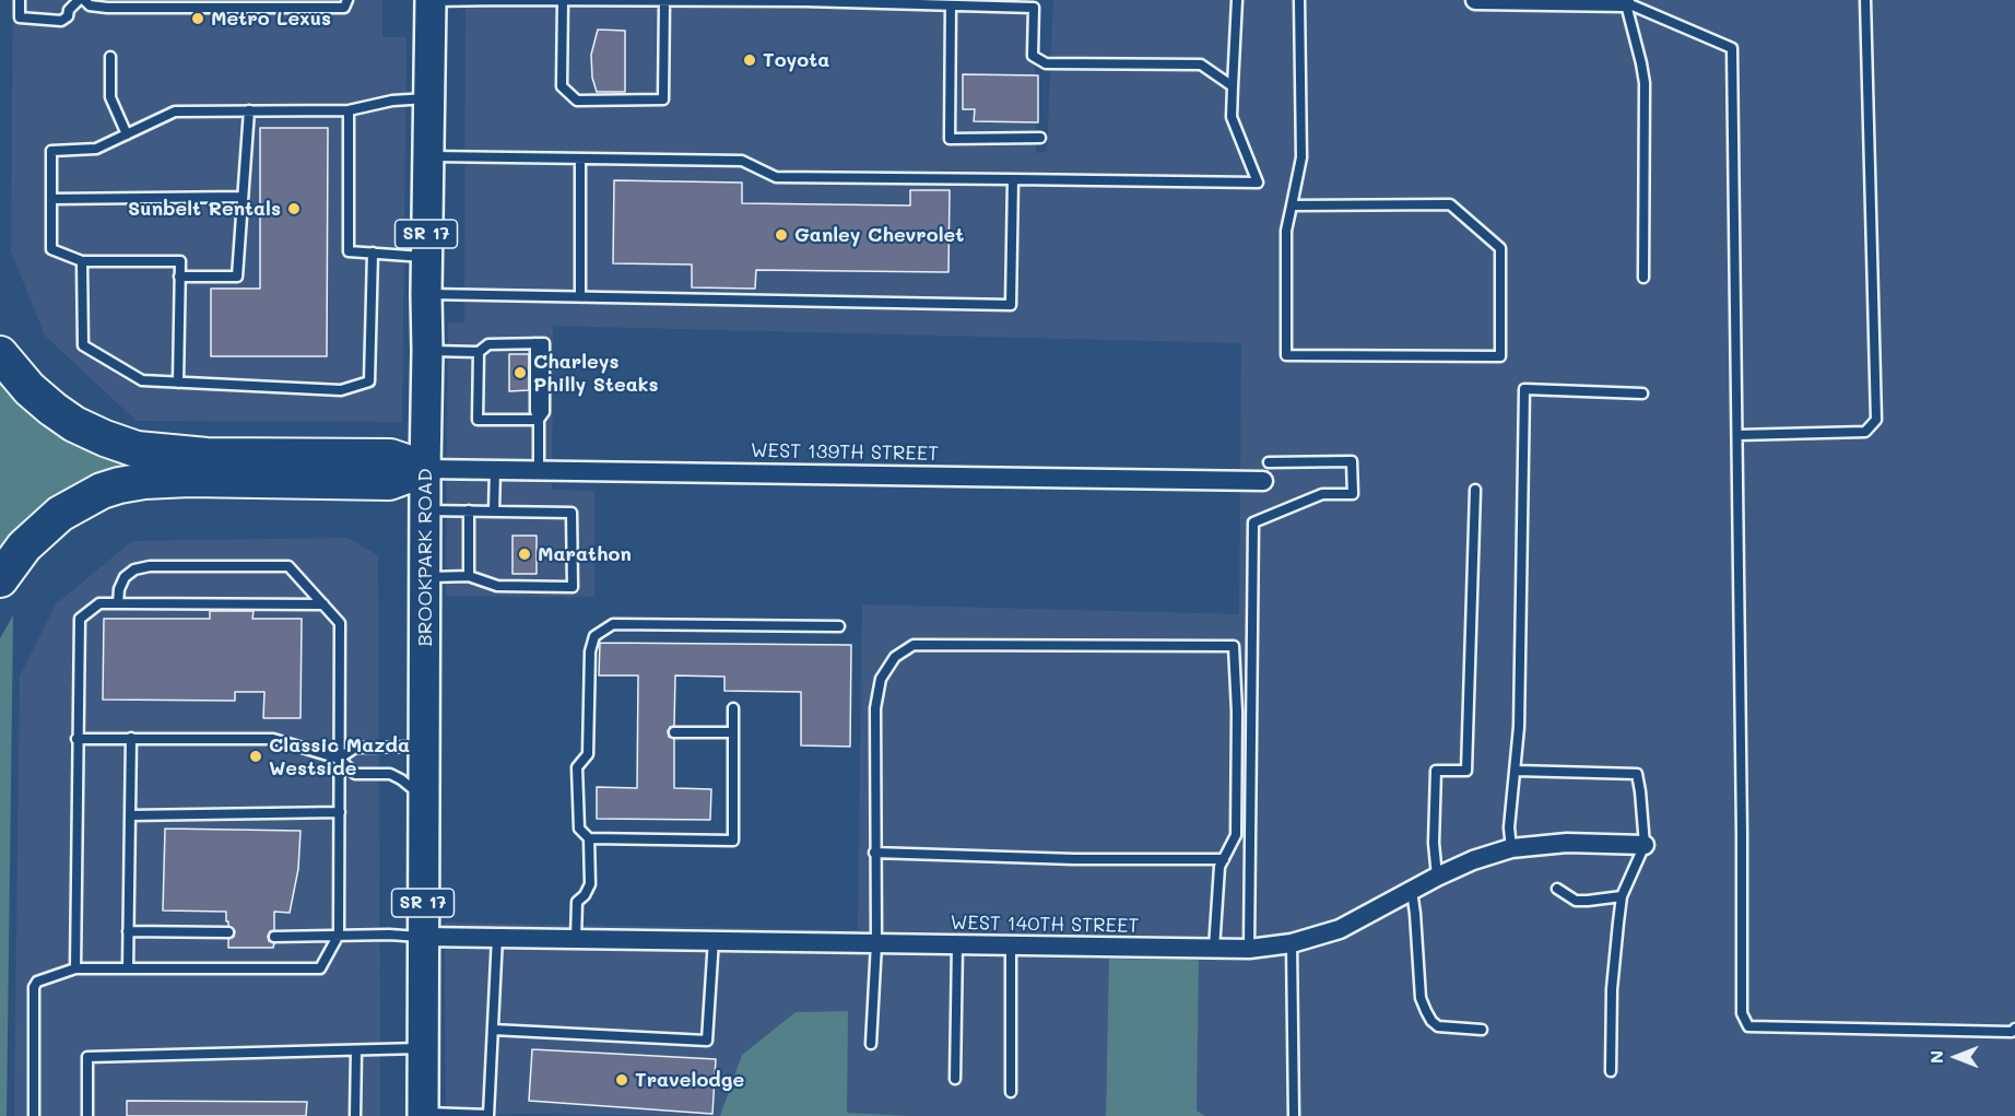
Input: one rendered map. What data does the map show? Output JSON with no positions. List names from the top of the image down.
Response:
{
  "streets": {
    "main road": ["SR 17", "BROOKPARK ROAD"],
    "street": ["WEST 139TH STREET", "WEST 140TH STREET"]
  },
  "crossings": [
    ["WEST 139TH STREET", "BROOKPARK ROAD"],
    ["BROOKPARK ROAD", "WEST 140TH STREET"]
  ],
  "places": [
    "Metro Lexus",
    "Toyota",
    "Sunbelt Rentals",
    "Ganley Chevrolet",
    "Charleys Philly Steaks",
    "Marathon",
    "Classic Mazda Westside",
    "Travelodge"
  ],
  "north": "left"
}
